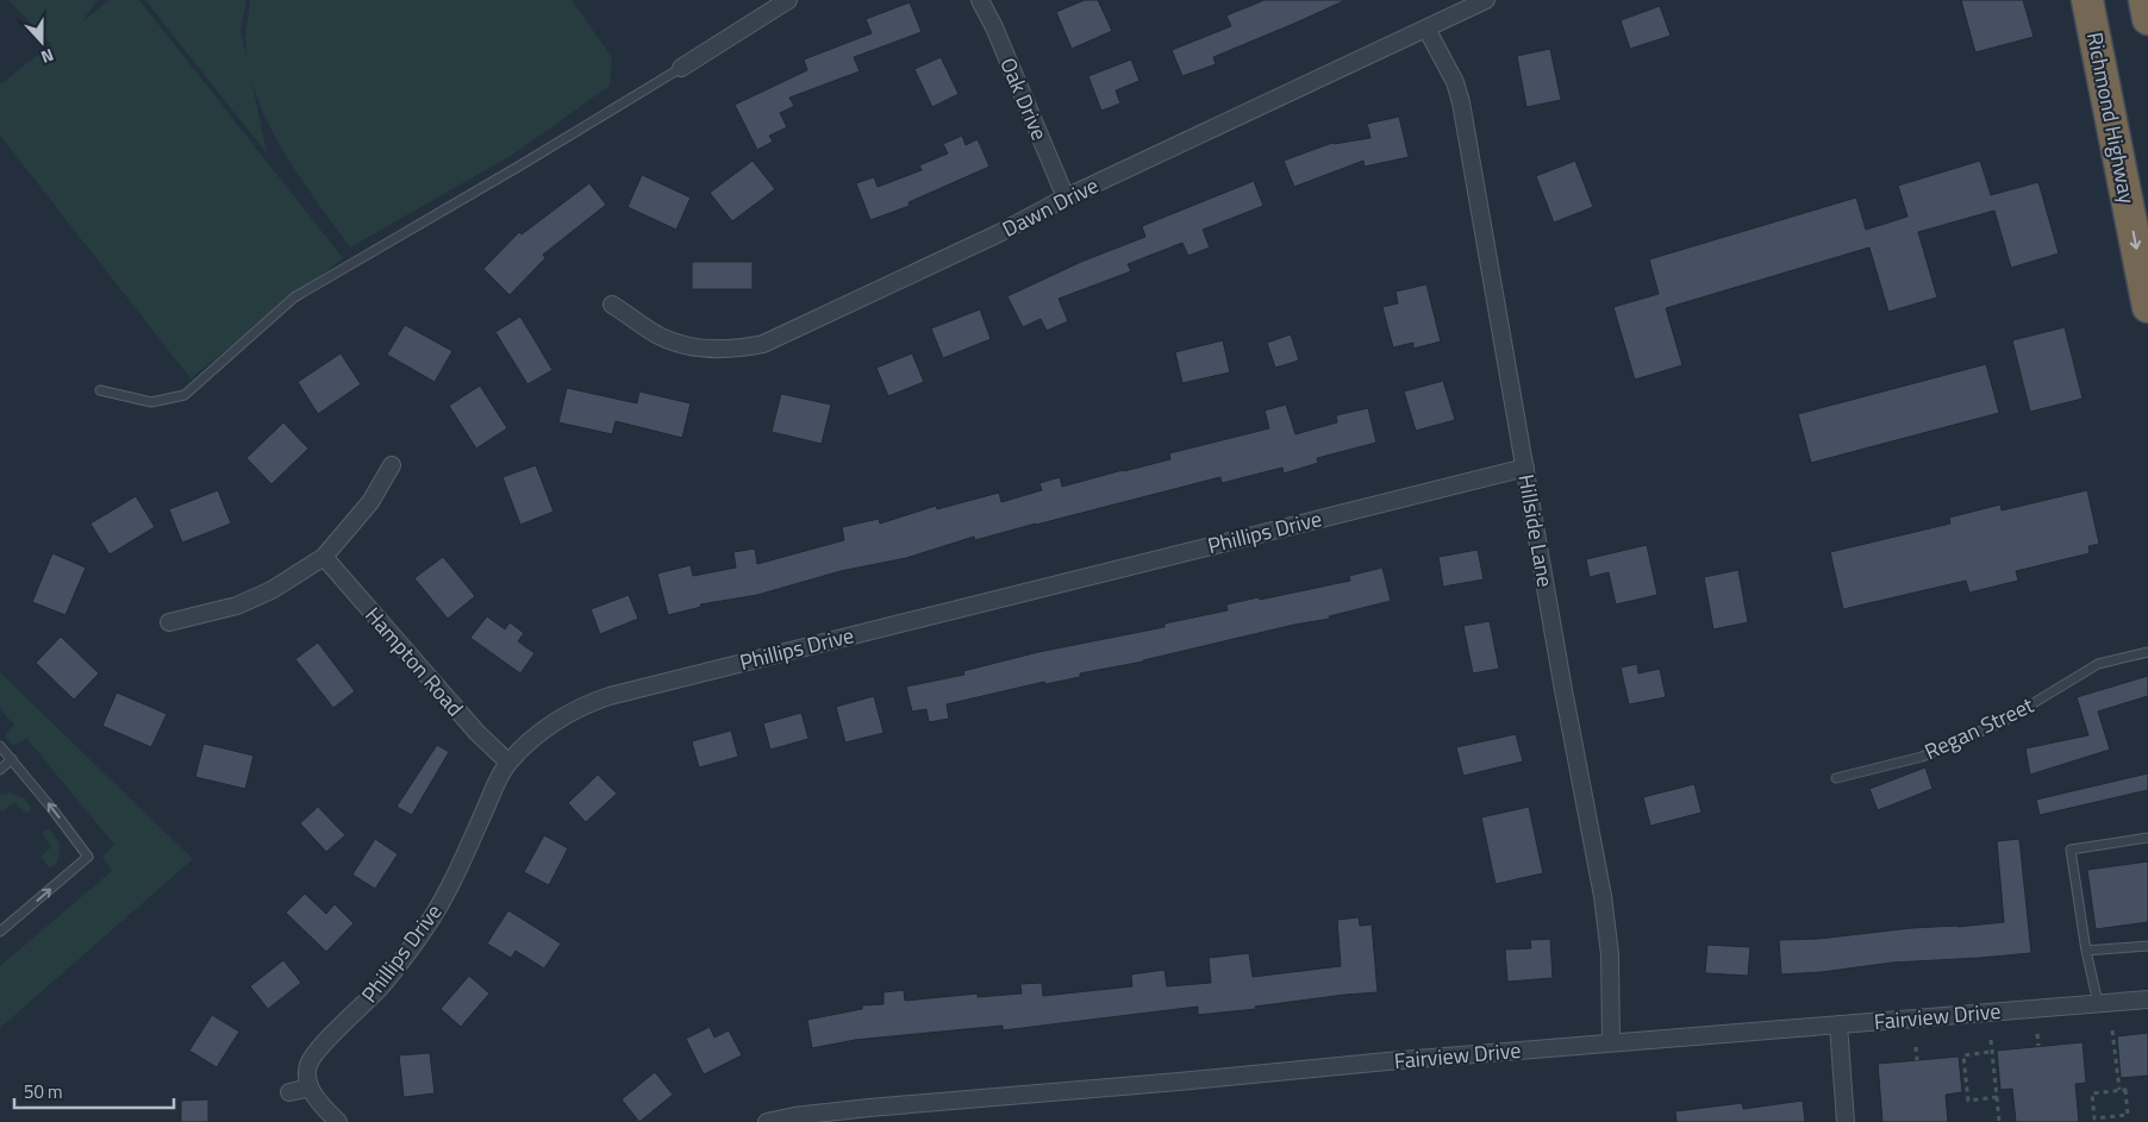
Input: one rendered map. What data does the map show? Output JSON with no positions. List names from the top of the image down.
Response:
{
  "streets": {
    "highway": ["Richmond Highway"],
    "street": [
      "Oak Drive",
      "Dawn Drive",
      "Hillside Lane",
      "Phillips Drive",
      "Hampton Road",
      "Fairview Drive"
    ],
    "lane": ["Regan Street"]
  },
  "crossings": [
    ["Oak Drive", "Dawn Drive"],
    ["Dawn Drive", "Hillside Lane"],
    ["Hillside Lane", "Phillips Drive"],
    ["Hillside Lane", "Fairview Drive"],
    ["Phillips Drive", "Hampton Road"]
  ],
  "one_way": ["Richmond Highway"],
  "scale_bar": "50 m",
  "north": "bottom"
}
